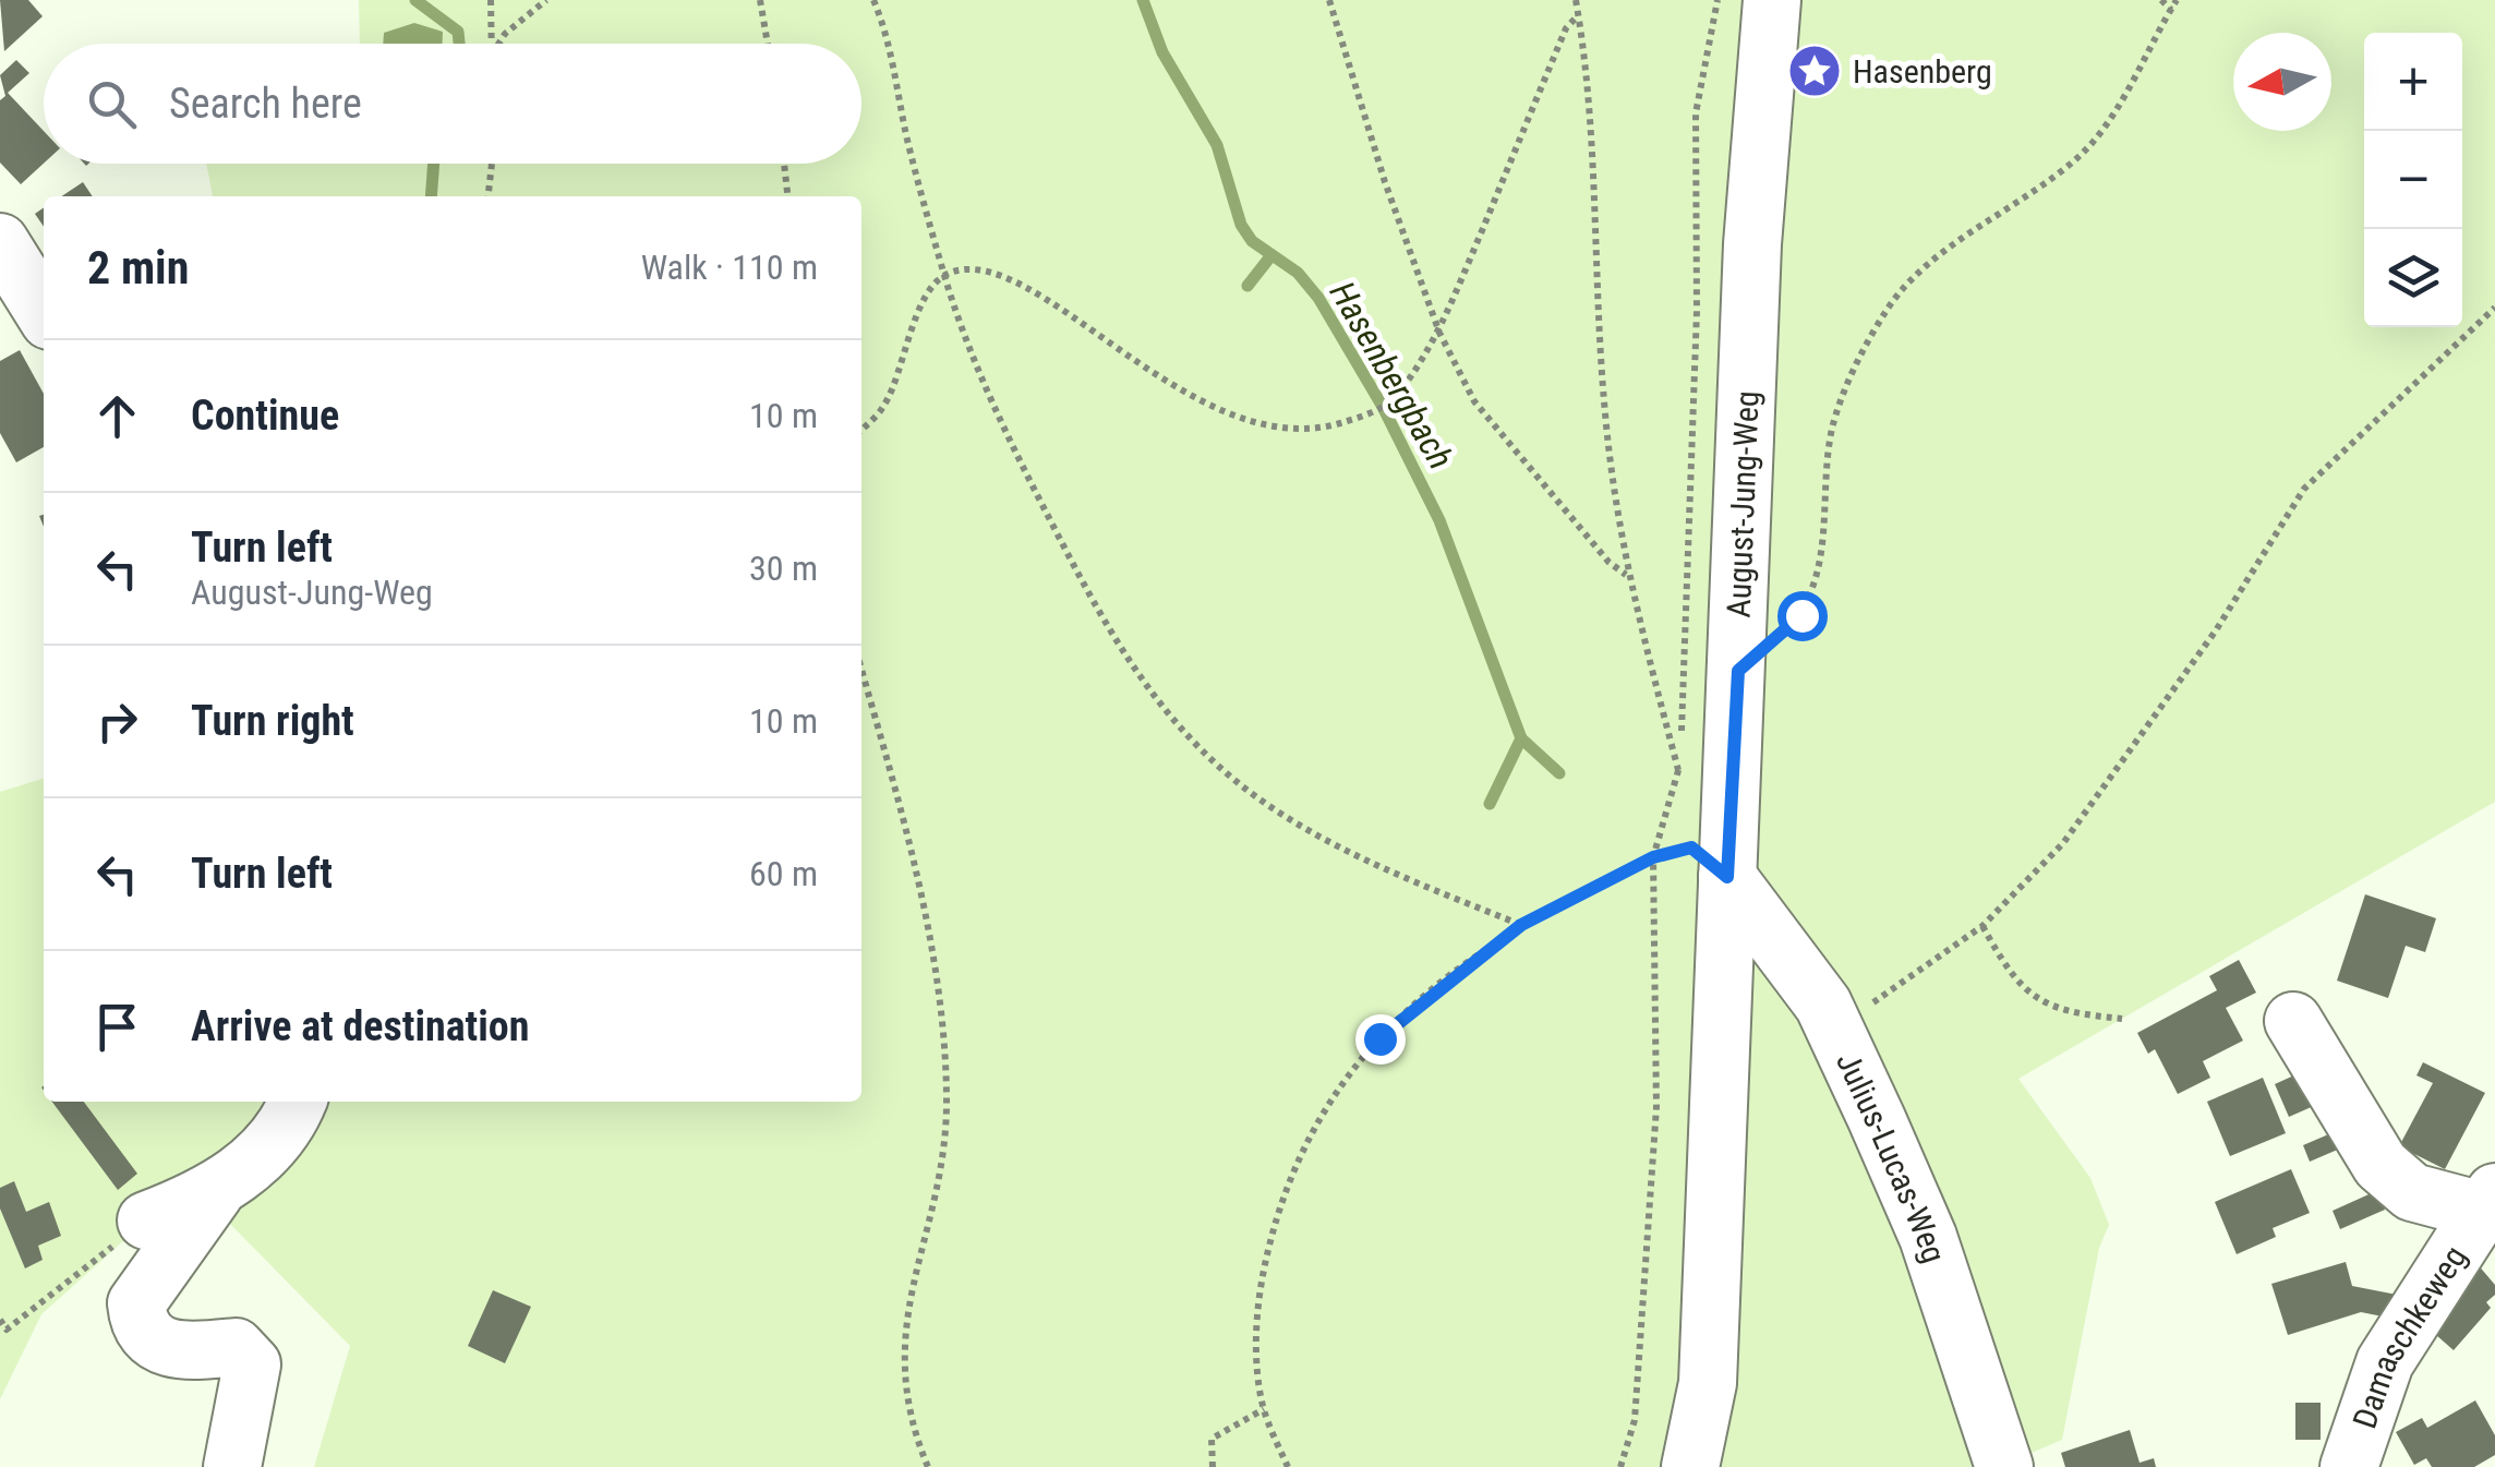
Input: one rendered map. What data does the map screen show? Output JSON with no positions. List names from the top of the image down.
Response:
{
  "streets": {
    "street": ["August-Jung-Weg", "Julius-Lucas-Weg", "Damaschkeweg"]
  },
  "crossings": [
    ["August-Jung-Weg", "Julius-Lucas-Weg"]
  ],
  "water": ["Hasenbergbach"],
  "places": {
    "place": ["Hasenberg"]
  },
  "north": "left",
  "page": {
    "map_buttons": ["+", "−"],
    "search": "Search here",
    "heading": ["2 min", "Walk · 110 m"],
    "list": [
      ["Continue", "10 m"],
      ["Turn left", "August-Jung-Weg", "30 m"],
      ["Turn right", "10 m"],
      ["Turn left", "60 m"],
      "Arrive at destination"
    ]
  }
}
